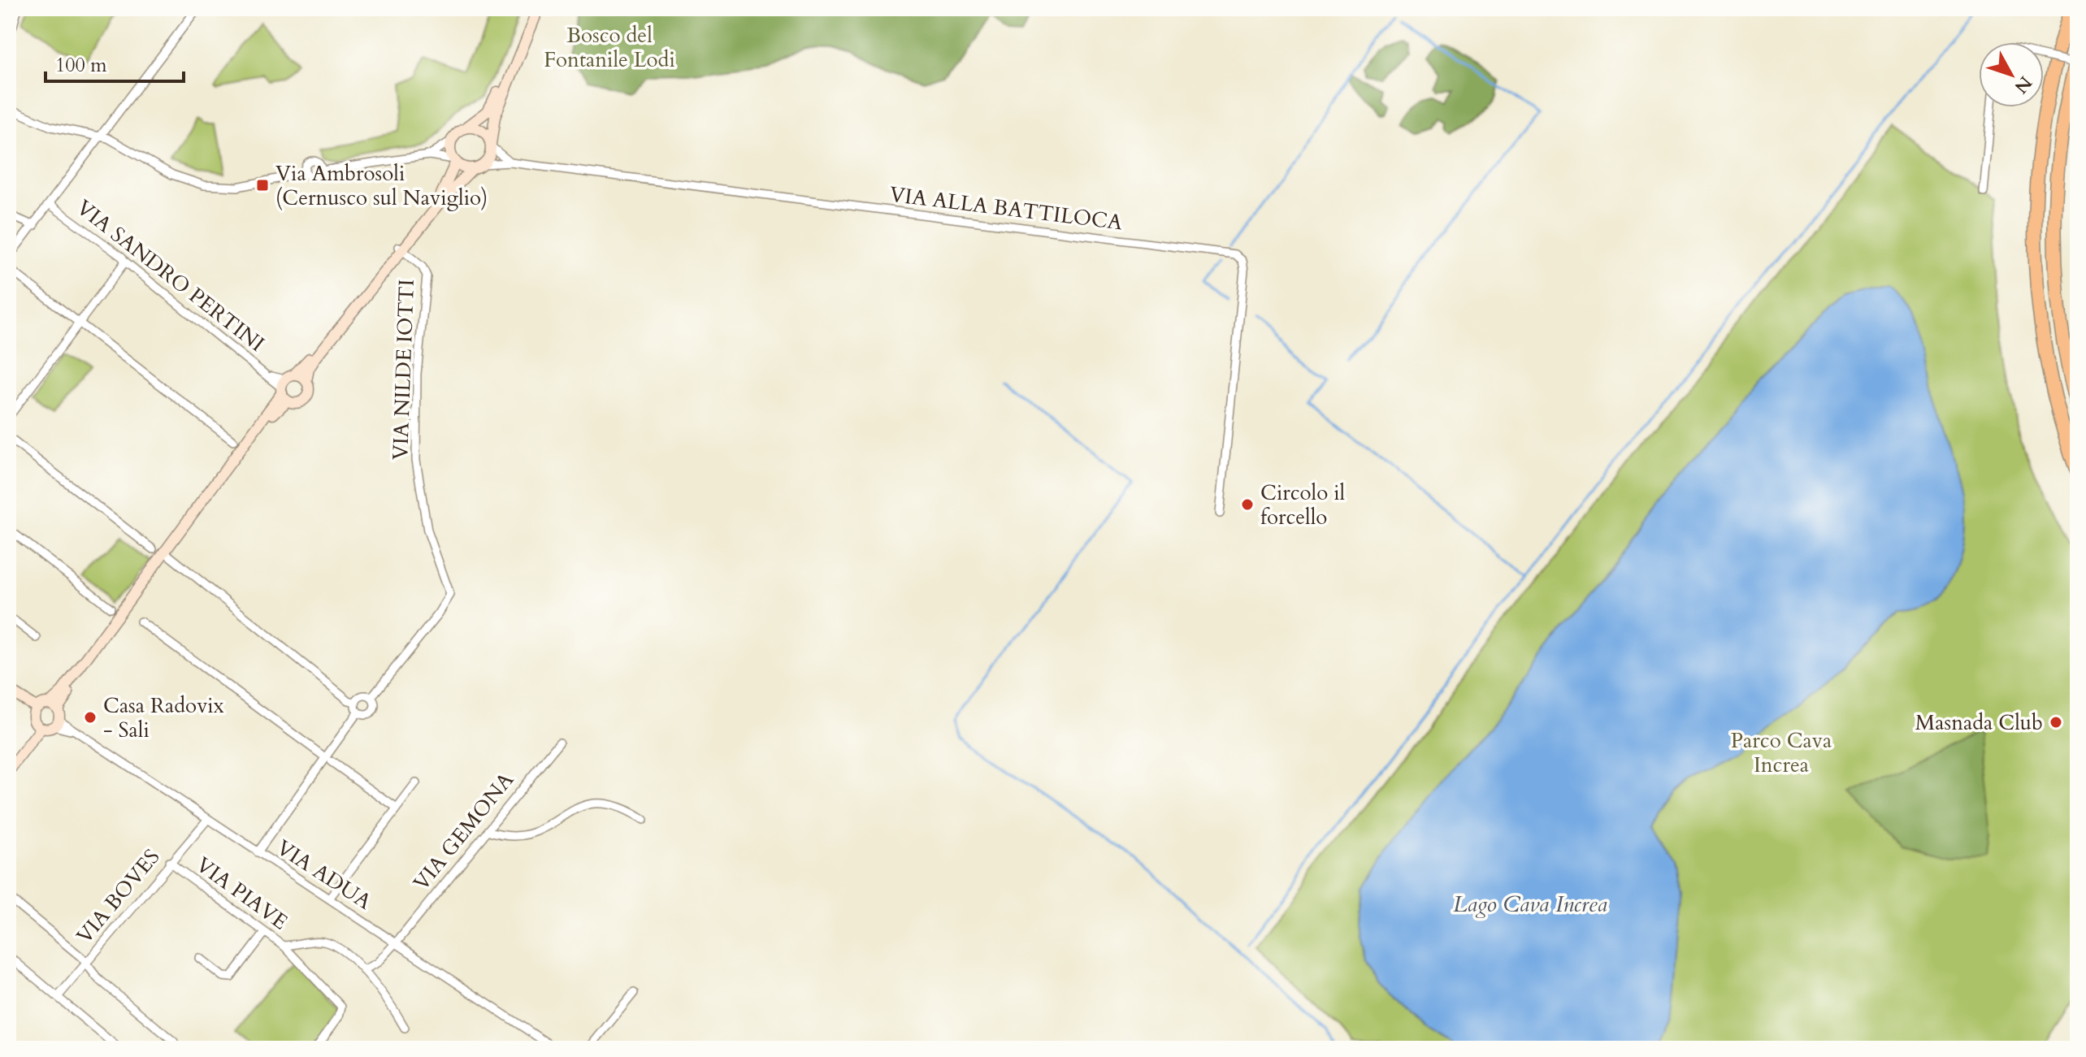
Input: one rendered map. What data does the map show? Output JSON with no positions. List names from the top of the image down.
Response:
{
  "streets": {
    "street": [
      "VIA ALLA BATTILOCA",
      "VIA SANDRO PERTINI",
      "VIA NILDE IOTTI",
      "VIA GEMONA",
      "VIA ADUA",
      "VIA PIAVE",
      "VIA BOVES"
    ]
  },
  "crossings": [
    ["VIA GEMONA", "VIA ADUA"],
    ["VIA ADUA", "VIA BOVES"],
    ["VIA PIAVE", "VIA BOVES"]
  ],
  "water": ["Lago Cava Increa"],
  "parks": ["Bosco del Fontanile Lodi", "Parco Cava Increa"],
  "places": {
    "transit": ["Via Ambrosoli (Cernusco sul Naviglio)"],
    "other": ["Circolo il forcello", "Casa Radovix - Sali", "Masnada Club"]
  },
  "scale_bar": "100 m",
  "north": "bottom right"
}
